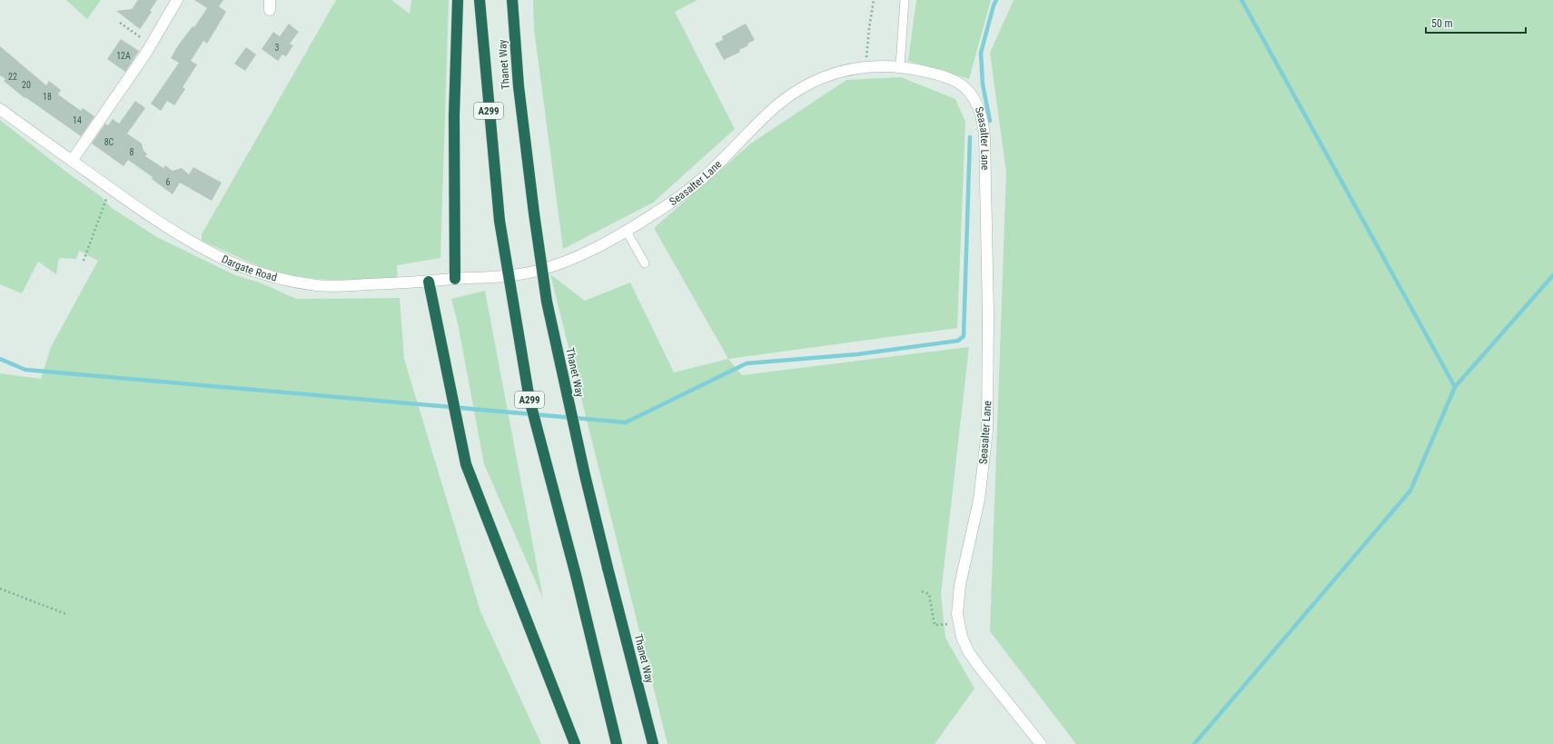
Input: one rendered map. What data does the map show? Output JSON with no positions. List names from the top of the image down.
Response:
{
  "streets": {
    "highway": ["Thanet Way", "A299"],
    "street": ["Seasalter Lane", "Dargate Road"]
  },
  "crossings": [
    ["Seasalter Lane", "Dargate Road"]
  ],
  "house_numbers": [
    "3",
    "12A",
    "22",
    "20",
    "18",
    "14",
    "8C",
    "8",
    "6"
  ],
  "scale_bar": "50 m"
}
